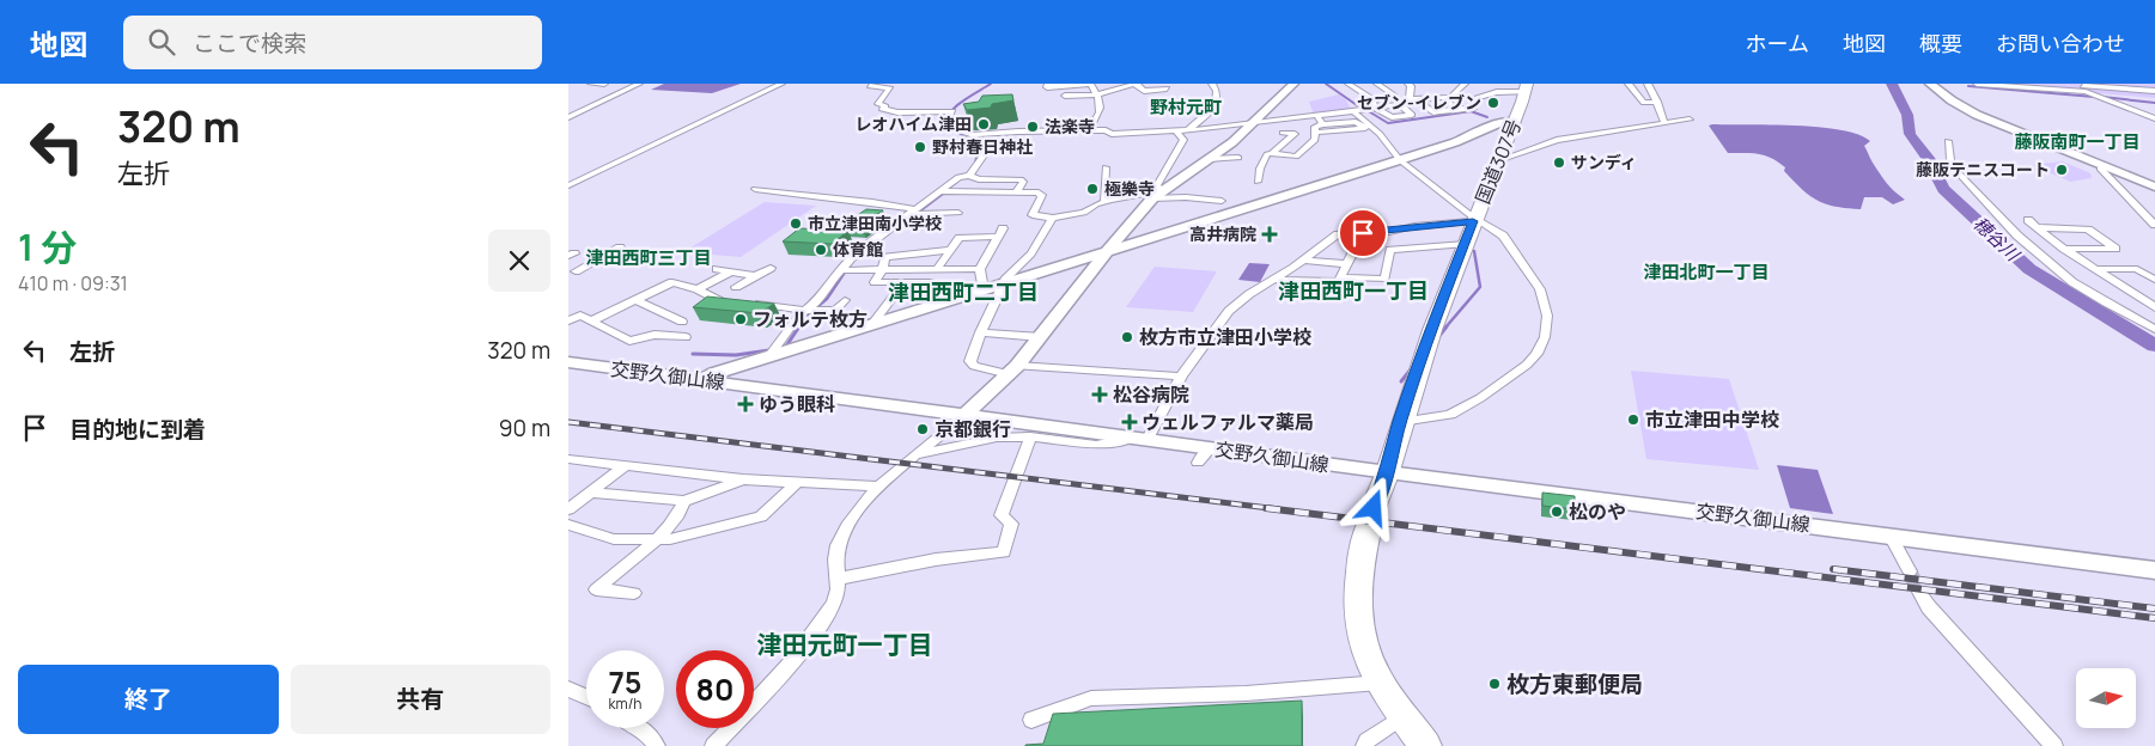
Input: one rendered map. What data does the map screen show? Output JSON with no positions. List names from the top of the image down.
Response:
{
  "streets": {
    "highway": ["国道307号"],
    "street": ["交野久御山線"]
  },
  "crossings": [
    ["国道307号", "交野久御山線"]
  ],
  "districts": [
    "野村元町",
    "藤阪南町一丁目",
    "津田西町三丁目",
    "津田北町一丁目",
    "津田西町一丁目",
    "津田西町二丁目",
    "津田元町一丁目"
  ],
  "water": ["穂谷川"],
  "places": {
    "other": [
      "セブン-イレブン",
      "レオハイム津田",
      "法楽寺",
      "野村春日神社",
      "サンディ",
      "藤阪テニスコート",
      "極樂寺",
      "市立津田南小学校",
      "体育館",
      "フォルテ枚方",
      "枚方市立津田小学校",
      "市立津田中学校",
      "京都銀行",
      "松のや",
      "枚方東郵便局"
    ],
    "health": [
      "高井病院",
      "松谷病院",
      "ゆう眼科",
      "ウェルファルマ薬局"
    ]
  },
  "north": "right",
  "page": {
    "header": "地図",
    "search": "ここで検索",
    "nav": [
      "ホーム",
      "地図",
      "概要",
      "お問い合わせ"
    ],
    "turn": ["320 m", "左折"],
    "heading": ["1 分", "410 m · 09:31"],
    "list": [
      {
        "name": "左折",
        "value": "320 m"
      },
      {
        "name": "目的地に到着",
        "value": "90 m"
      }
    ],
    "speed": "75 km/h",
    "limit": "80",
    "buttons": ["終了", "共有"]
  }
}
